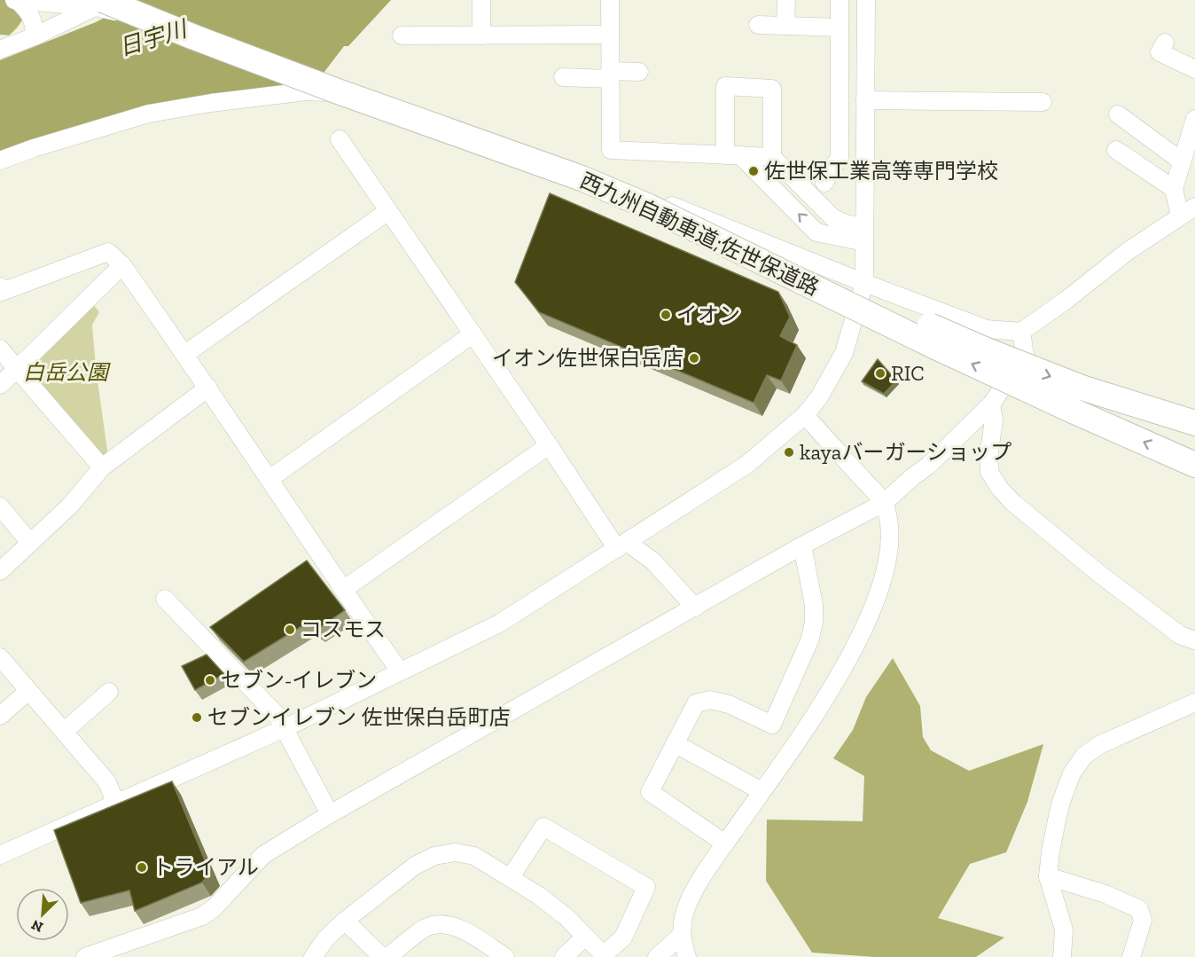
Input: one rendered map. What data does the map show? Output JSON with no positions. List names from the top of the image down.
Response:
{
  "streets": {
    "highway": ["西九州自動車道;佐世保道路"]
  },
  "water": ["日宇川"],
  "parks": ["白岳公園"],
  "places": [
    "佐世保工業高等専門学校",
    "イオン",
    "イオン佐世保白岳店",
    "RIC",
    "kayaバーガーショップ",
    "コスモス",
    "セブン-イレブン",
    "セブンイレブン 佐世保白岳町店",
    "トライアル"
  ],
  "north": "bottom left"
}
